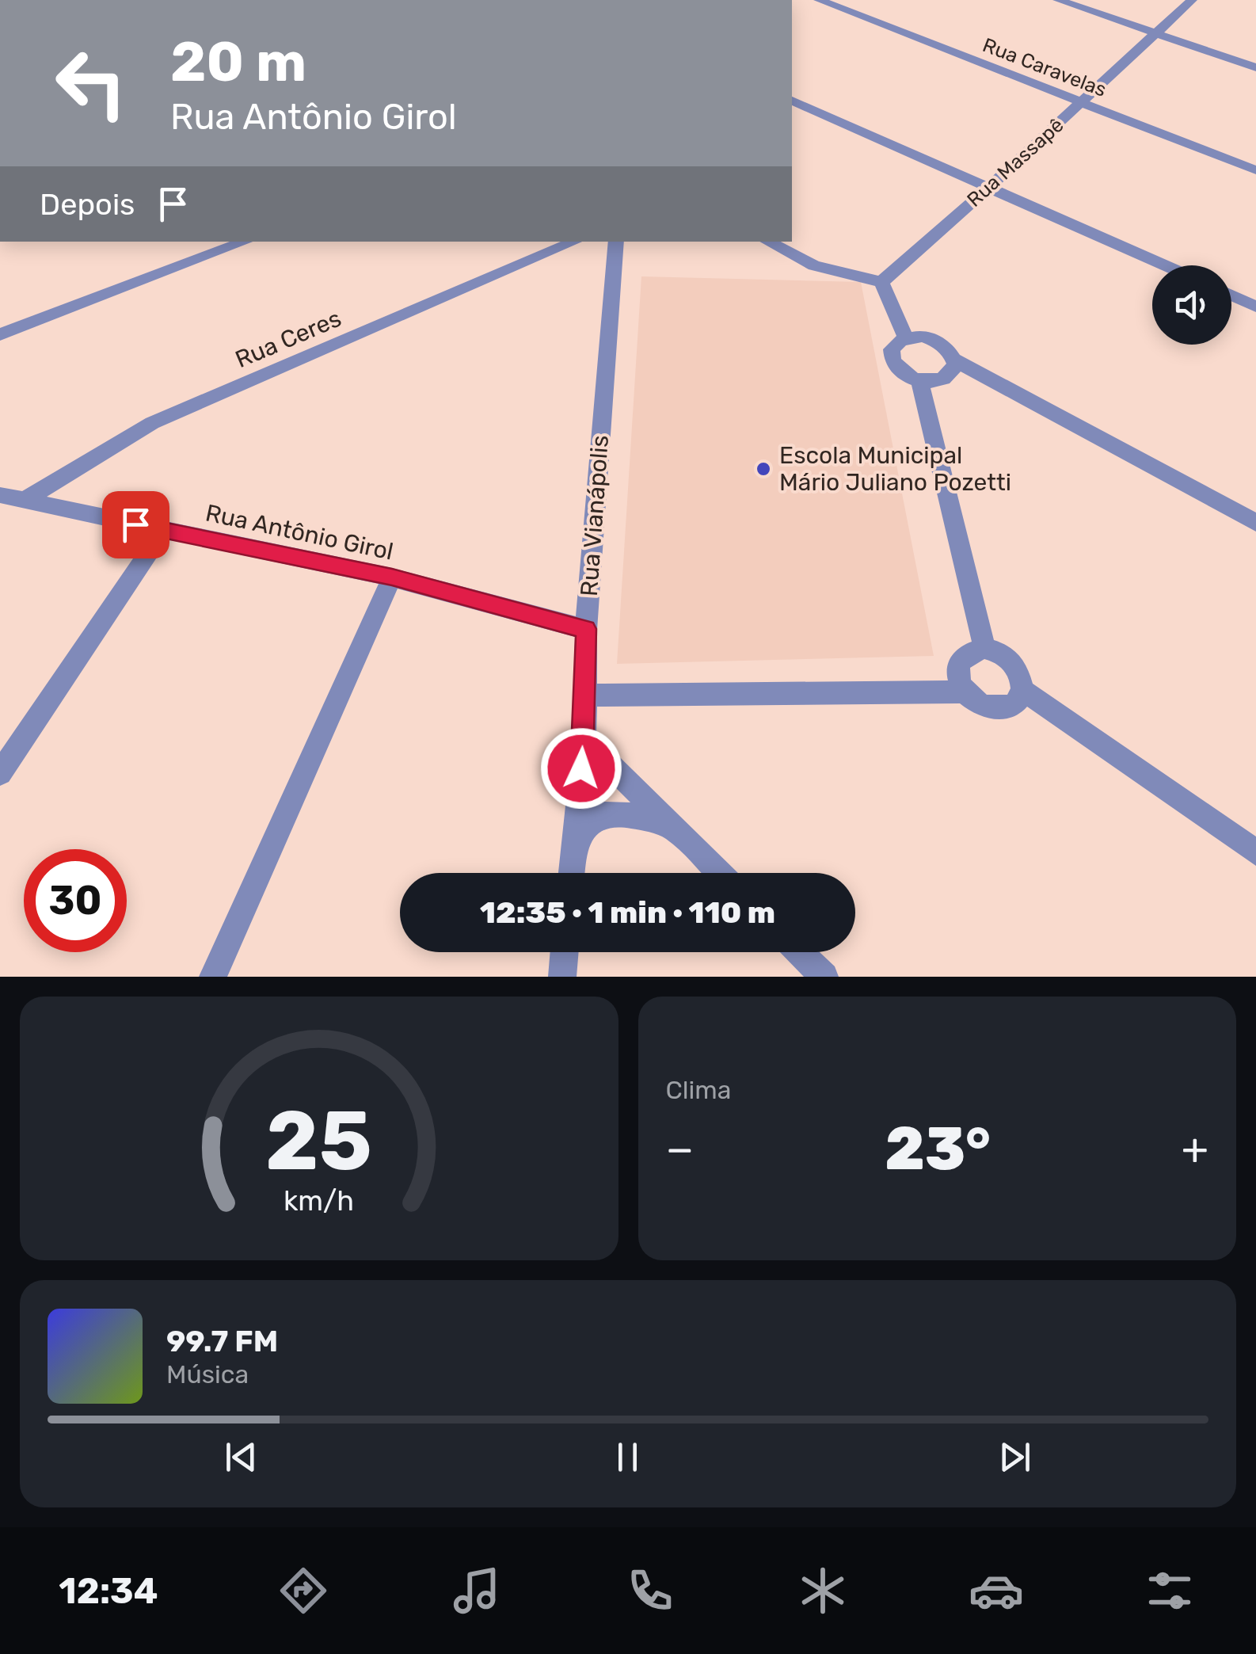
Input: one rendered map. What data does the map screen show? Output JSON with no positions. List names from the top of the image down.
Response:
{
  "streets": {
    "street": [
      "Rua Caravelas",
      "Rua Massapê",
      "Rua Ceres",
      "Rua Vianápolis",
      "Rua Antônio Girol"
    ]
  },
  "crossings": [
    ["Rua Caravelas", "Rua Massapê"],
    ["Rua Ceres", "Rua Antônio Girol"],
    ["Rua Vianápolis", "Rua Antônio Girol"]
  ],
  "places": ["Escola Municipal Mário Juliano Pozetti"],
  "page": {
    "turn": ["20 m", "Rua Antônio Girol"],
    "then": "Depois",
    "limit": "30",
    "trip": "12:35 · 1 min · 110 m",
    "tile": "Clima",
    "heat": ["−", "23°", "+"],
    "song": ["99.7 FM", "Música"],
    "tabs": "12:34",
    "gauge": ["25", "km/h"]
  }
}
